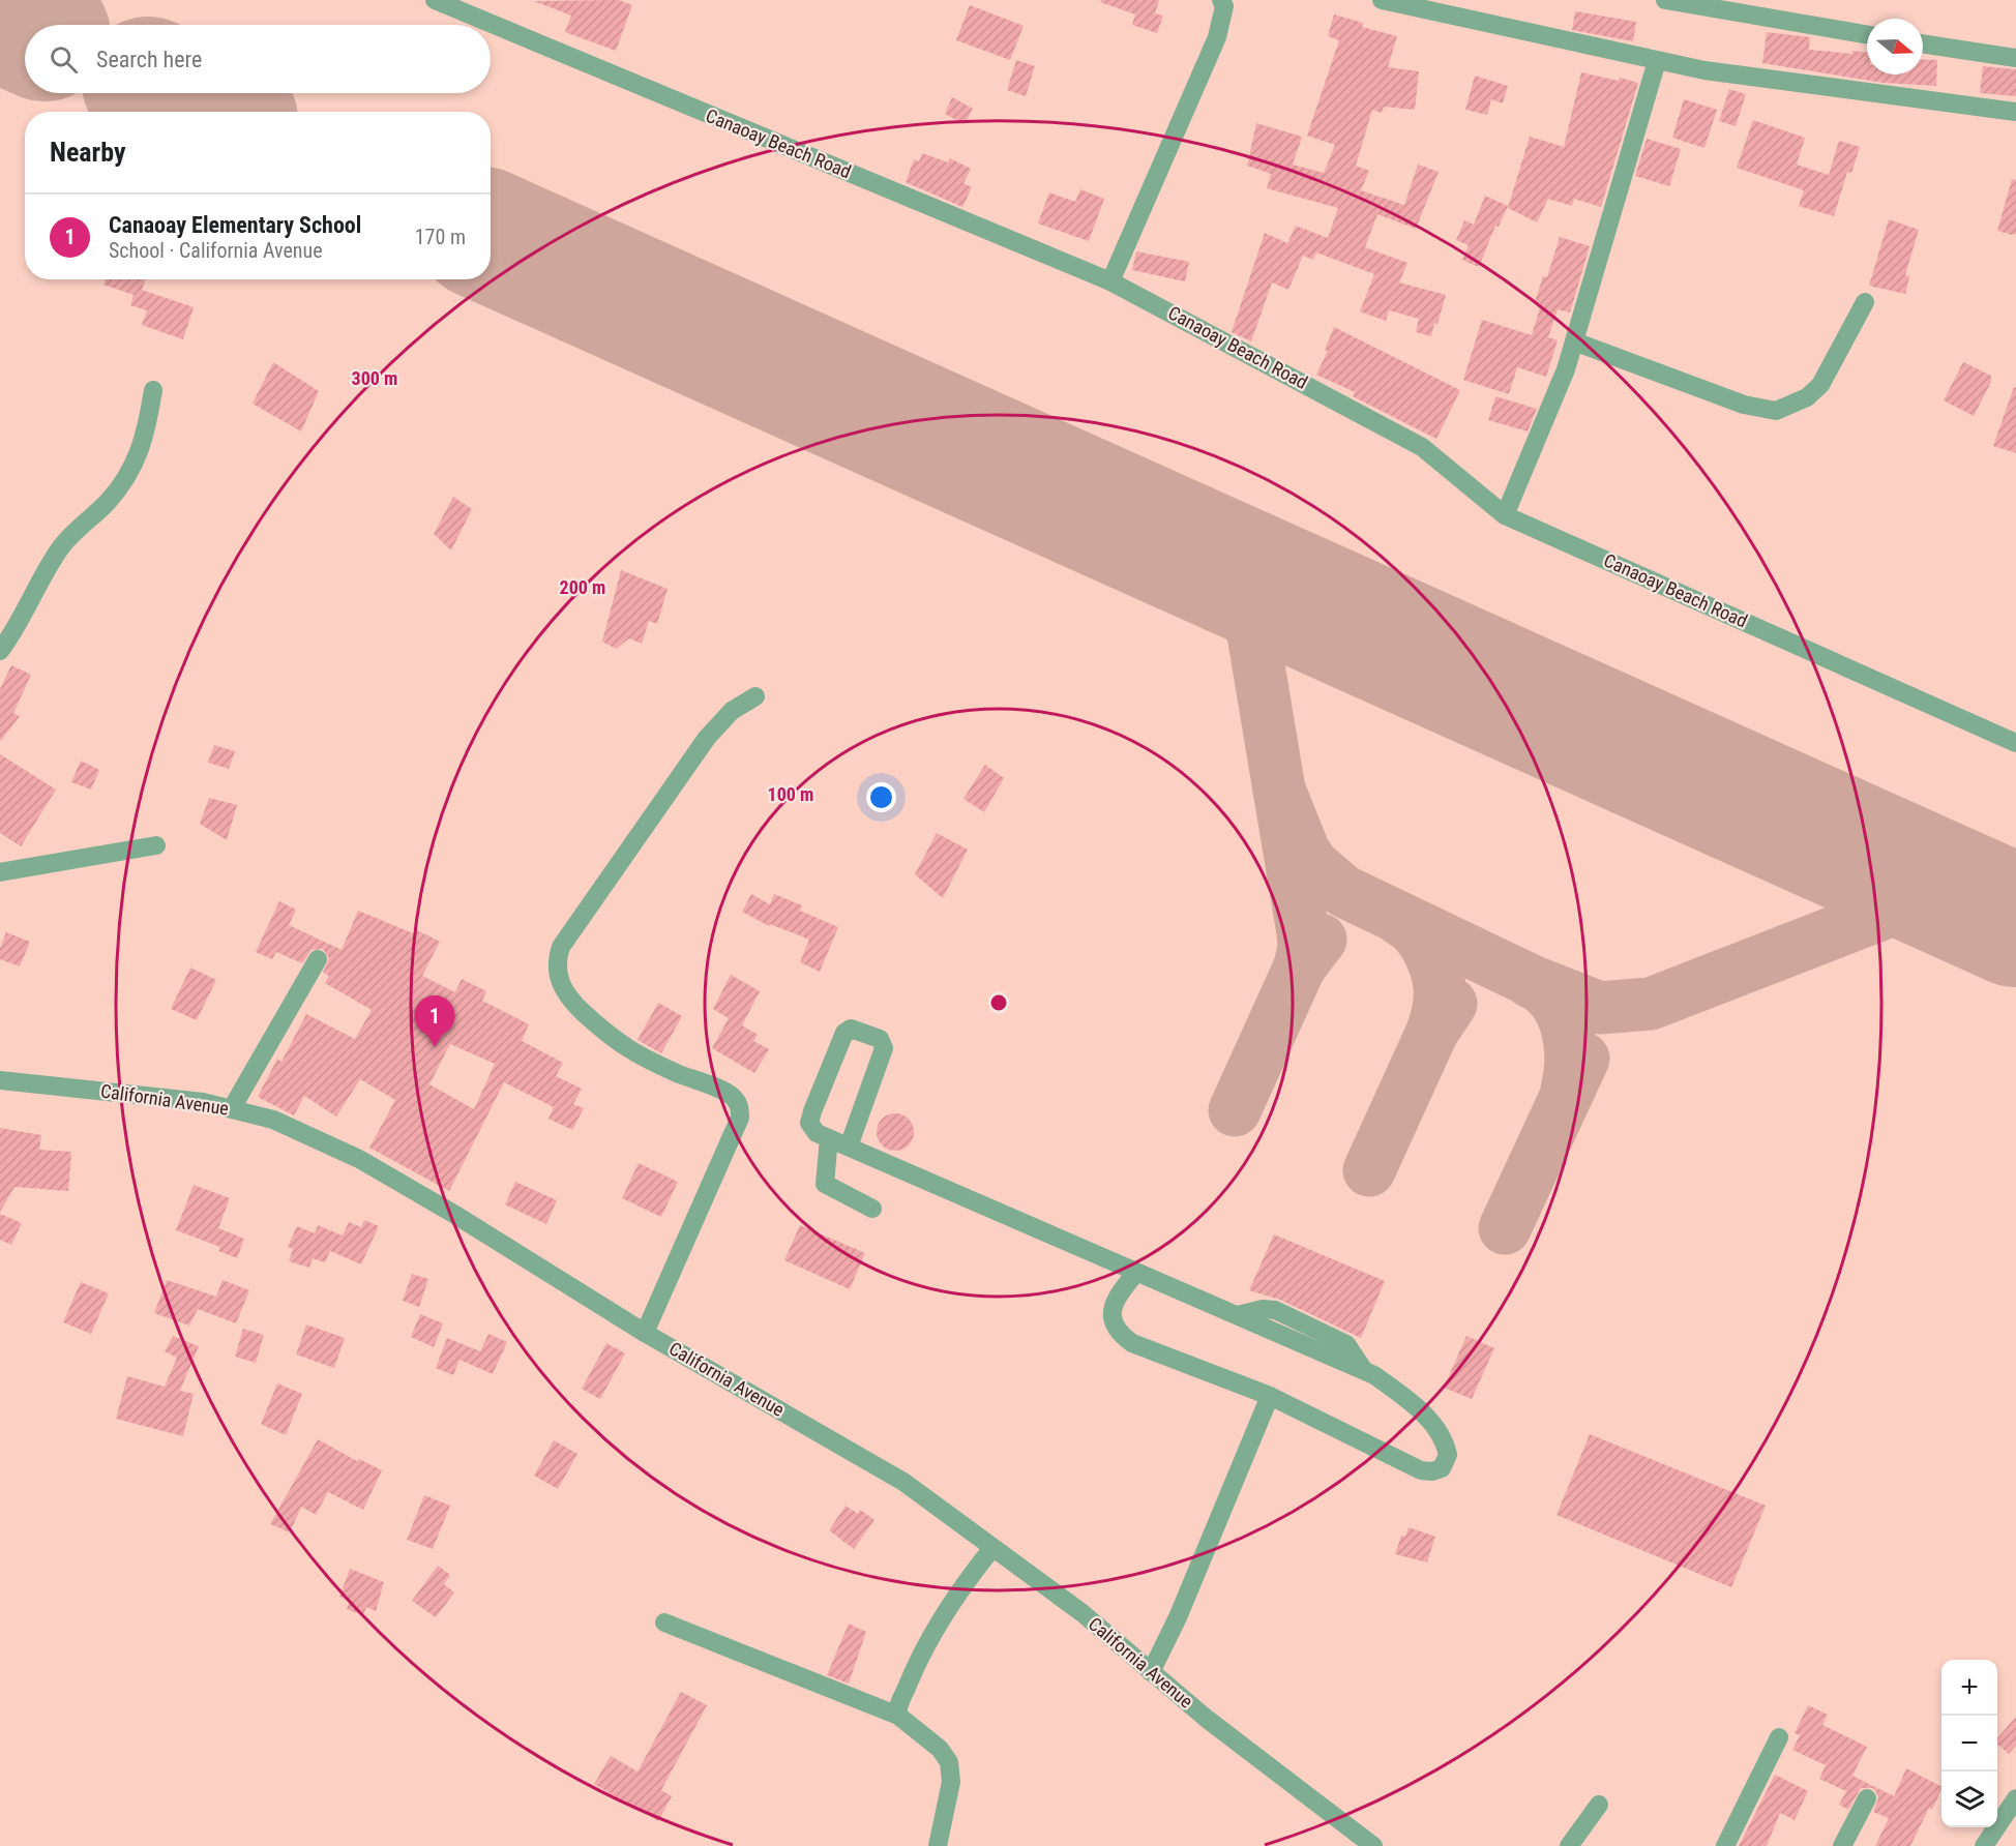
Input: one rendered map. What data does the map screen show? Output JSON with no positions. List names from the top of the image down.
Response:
{
  "streets": {
    "street": ["Canaoay Beach Road", "California Avenue"]
  },
  "north": "right",
  "page": {
    "search": "Search here",
    "heading": "Nearby",
    "list": [
      {
        "mark": "1",
        "name": "Canaoay Elementary School",
        "note": "School · California Avenue",
        "value": "170 m"
      }
    ],
    "pins": "1",
    "map_buttons": ["+", "−"]
  },
  "rings": ["300 m", "200 m", "100 m"]
}
